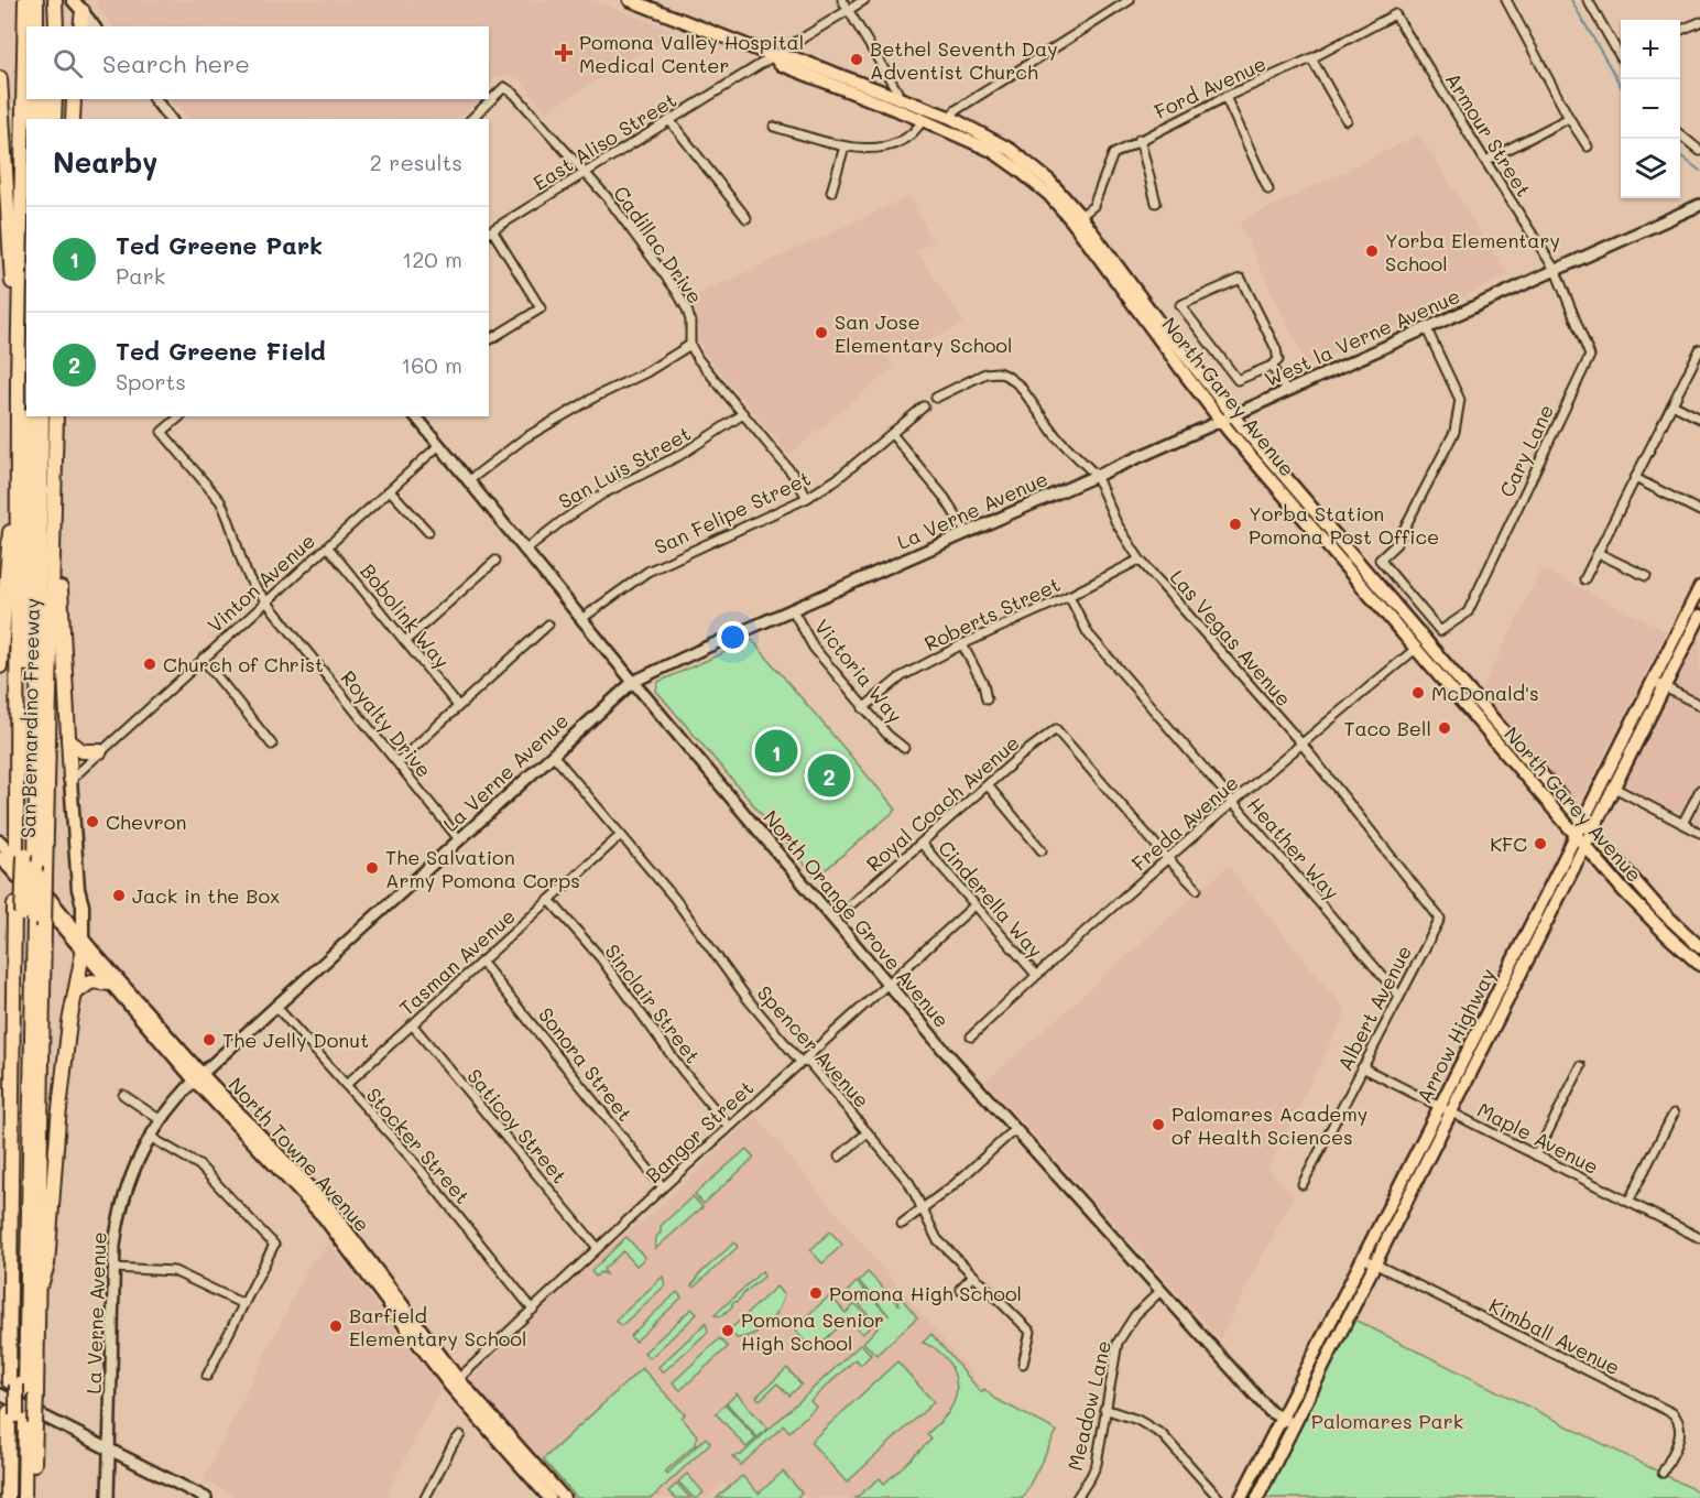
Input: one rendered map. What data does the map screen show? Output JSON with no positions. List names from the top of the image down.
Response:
{
  "streets": {
    "highway": ["San Bernardino Freeway"],
    "main road": [
      "West la Verne Avenue",
      "North Garey Avenue",
      "La Verne Avenue",
      "North Orange Grove Avenue",
      "Arrow Highway",
      "North Towne Avenue"
    ],
    "street": [
      "Ford Avenue",
      "Armour Street",
      "East Aliso Street",
      "Cadillac Drive",
      "Cary Lane",
      "San Luis Street",
      "San Felipe Street",
      "Vinton Avenue",
      "Roberts Street",
      "Bobolink Way",
      "Las Vegas Avenue",
      "Victoria Way",
      "Royalty Drive",
      "Royal Coach Avenue",
      "Freda Avenue",
      "Heather Way",
      "Cinderella Way",
      "Tasman Avenue",
      "Sinclair Street",
      "Albert Avenue",
      "Spencer Avenue",
      "Sonora Street",
      "Saticoy Street",
      "Bangor Street",
      "Maple Avenue",
      "Stocker Street",
      "Kimball Avenue",
      "Meadow Lane"
    ]
  },
  "crossings": [
    ["Ford Avenue", "Armour Street"],
    ["Ford Avenue", "North Garey Avenue"],
    ["Armour Street", "West la Verne Avenue"],
    ["Armour Street", "Cary Lane"],
    ["East Aliso Street", "Cadillac Drive"],
    ["East Aliso Street", "North Garey Avenue"],
    ["Cadillac Drive", "San Luis Street"],
    ["Cadillac Drive", "San Felipe Street"],
    ["West la Verne Avenue", "North Garey Avenue"],
    ["West la Verne Avenue", "Cary Lane"],
    ["West la Verne Avenue", "La Verne Avenue"],
    ["North Garey Avenue", "La Verne Avenue"],
    ["North Garey Avenue", "Freda Avenue"],
    ["North Garey Avenue", "Arrow Highway"],
    ["San Luis Street", "North Orange Grove Avenue"],
    ["La Verne Avenue", "Las Vegas Avenue"],
    ["La Verne Avenue", "Victoria Way"],
    ["La Verne Avenue", "Royalty Drive"],
    ["La Verne Avenue", "North Orange Grove Avenue"],
    ["La Verne Avenue", "Spencer Avenue"],
    ["La Verne Avenue", "Stocker Street"],
    ["La Verne Avenue", "North Towne Avenue"],
    ["San Felipe Street", "North Orange Grove Avenue"],
    ["Vinton Avenue", "Bobolink Way"],
    ["Vinton Avenue", "Royalty Drive"],
    ["Vinton Avenue", "North Orange Grove Avenue"],
    ["Roberts Street", "Las Vegas Avenue"],
    ["Roberts Street", "Victoria Way"],
    ["Roberts Street", "Heather Way"],
    ["Las Vegas Avenue", "Freda Avenue"],
    ["Las Vegas Avenue", "Albert Avenue"],
    ["Royal Coach Avenue", "Freda Avenue"],
    ["Royal Coach Avenue", "Cinderella Way"],
    ["Freda Avenue", "Heather Way"],
    ["Freda Avenue", "Cinderella Way"],
    ["Heather Way", "Albert Avenue"],
    ["Cinderella Way", "Bangor Street"],
    ["North Orange Grove Avenue", "Arrow Highway"],
    ["North Orange Grove Avenue", "Bangor Street"],
    ["North Orange Grove Avenue", "Meadow Lane"],
    ["Tasman Avenue", "Sinclair Street"],
    ["Tasman Avenue", "Spencer Avenue"],
    ["Tasman Avenue", "Sonora Street"],
    ["Tasman Avenue", "Saticoy Street"],
    ["Tasman Avenue", "Stocker Street"],
    ["Sinclair Street", "Bangor Street"],
    ["Albert Avenue", "Maple Avenue"],
    ["Arrow Highway", "Maple Avenue"],
    ["Arrow Highway", "Kimball Avenue"],
    ["Spencer Avenue", "Bangor Street"],
    ["Sonora Street", "Bangor Street"],
    ["Saticoy Street", "Bangor Street"],
    ["Bangor Street", "Stocker Street"],
    ["Bangor Street", "North Towne Avenue"]
  ],
  "parks": ["Palomares Park"],
  "places": {
    "health": ["Pomona Valley Hospital Medical Center"],
    "other": [
      "Bethel Seventh Day Adventist Church",
      "Yorba Elementary School",
      "San Jose Elementary School",
      "Yorba Station Pomona Post Office",
      "Church of Christ",
      "McDonald's",
      "Taco Bell",
      "Chevron",
      "KFC",
      "The Salvation Army Pomona Corps",
      "Jack in the Box",
      "The Jelly Donut",
      "Palomares Academy of Health Sciences",
      "Pomona High School",
      "Barfield Elementary School",
      "Pomona Senior High School"
    ]
  },
  "page": {
    "map_buttons": ["+", "−"],
    "search": "Search here",
    "heading": ["Nearby", "2 results"],
    "list": [
      {
        "mark": "1",
        "name": "Ted Greene Park",
        "note": "Park",
        "value": "120 m"
      },
      {
        "mark": "2",
        "name": "Ted Greene Field",
        "note": "Sports",
        "value": "160 m"
      }
    ],
    "pins": ["1", "2"]
  }
}
